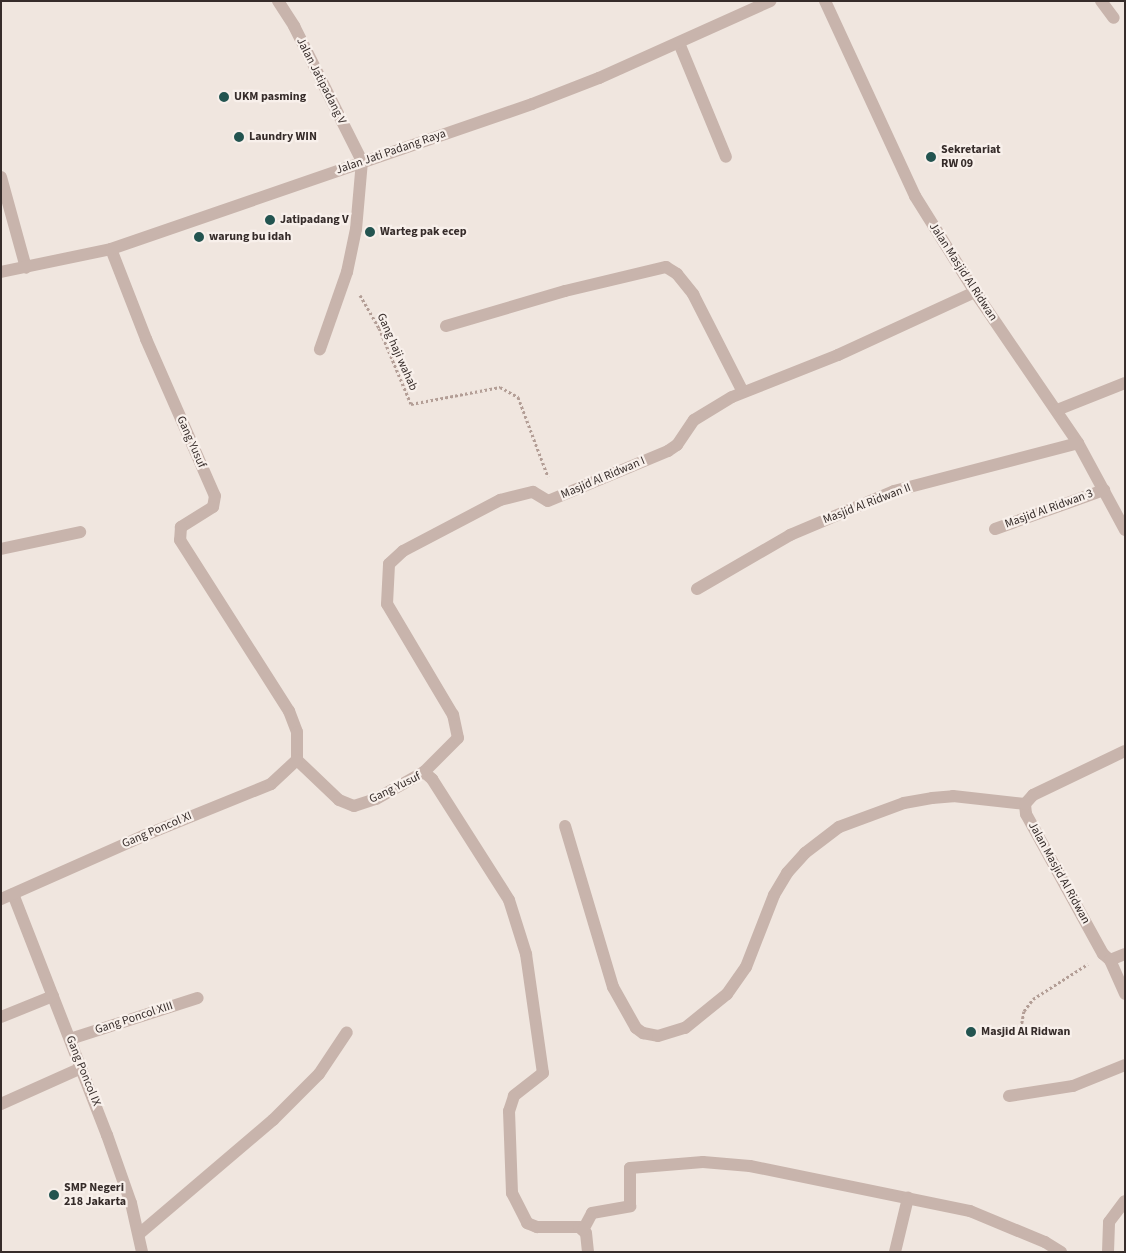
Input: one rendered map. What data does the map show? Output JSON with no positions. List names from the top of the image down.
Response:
{
  "streets": {
    "street": [
      "Jalan Jatipadang V",
      "Jalan Jati Padang Raya",
      "Jalan Masjid Al Ridwan",
      "Gang Yusuf",
      "Masjid Al Ridwan I",
      "Masjid Al Ridwan II",
      "Masjid Al Ridwan 3",
      "Gang Poncol XI",
      "Gang Poncol XIII",
      "Gang Poncol IX"
    ],
    "path": ["Gang haji wahab"]
  },
  "crossings": [
    ["Jalan Jatipadang V", "Jalan Jati Padang Raya"],
    ["Jalan Jati Padang Raya", "Gang Yusuf"],
    ["Jalan Masjid Al Ridwan", "Masjid Al Ridwan I"],
    ["Jalan Masjid Al Ridwan", "Masjid Al Ridwan II"],
    ["Jalan Masjid Al Ridwan", "Masjid Al Ridwan 3"],
    ["Gang haji wahab", "Masjid Al Ridwan I"],
    ["Gang Yusuf", "Masjid Al Ridwan I"],
    ["Gang Yusuf", "Gang Poncol XI"],
    ["Gang Poncol XI", "Gang Poncol IX"],
    ["Gang Poncol XIII", "Gang Poncol IX"]
  ],
  "places": [
    "UKM pasming",
    "Laundry WIN",
    "Sekretariat RW 09",
    "Jatipadang V",
    "Warteg pak ecep",
    "warung bu idah",
    "Masjid Al Ridwan",
    "SMP Negeri 218 Jakarta"
  ]
}
